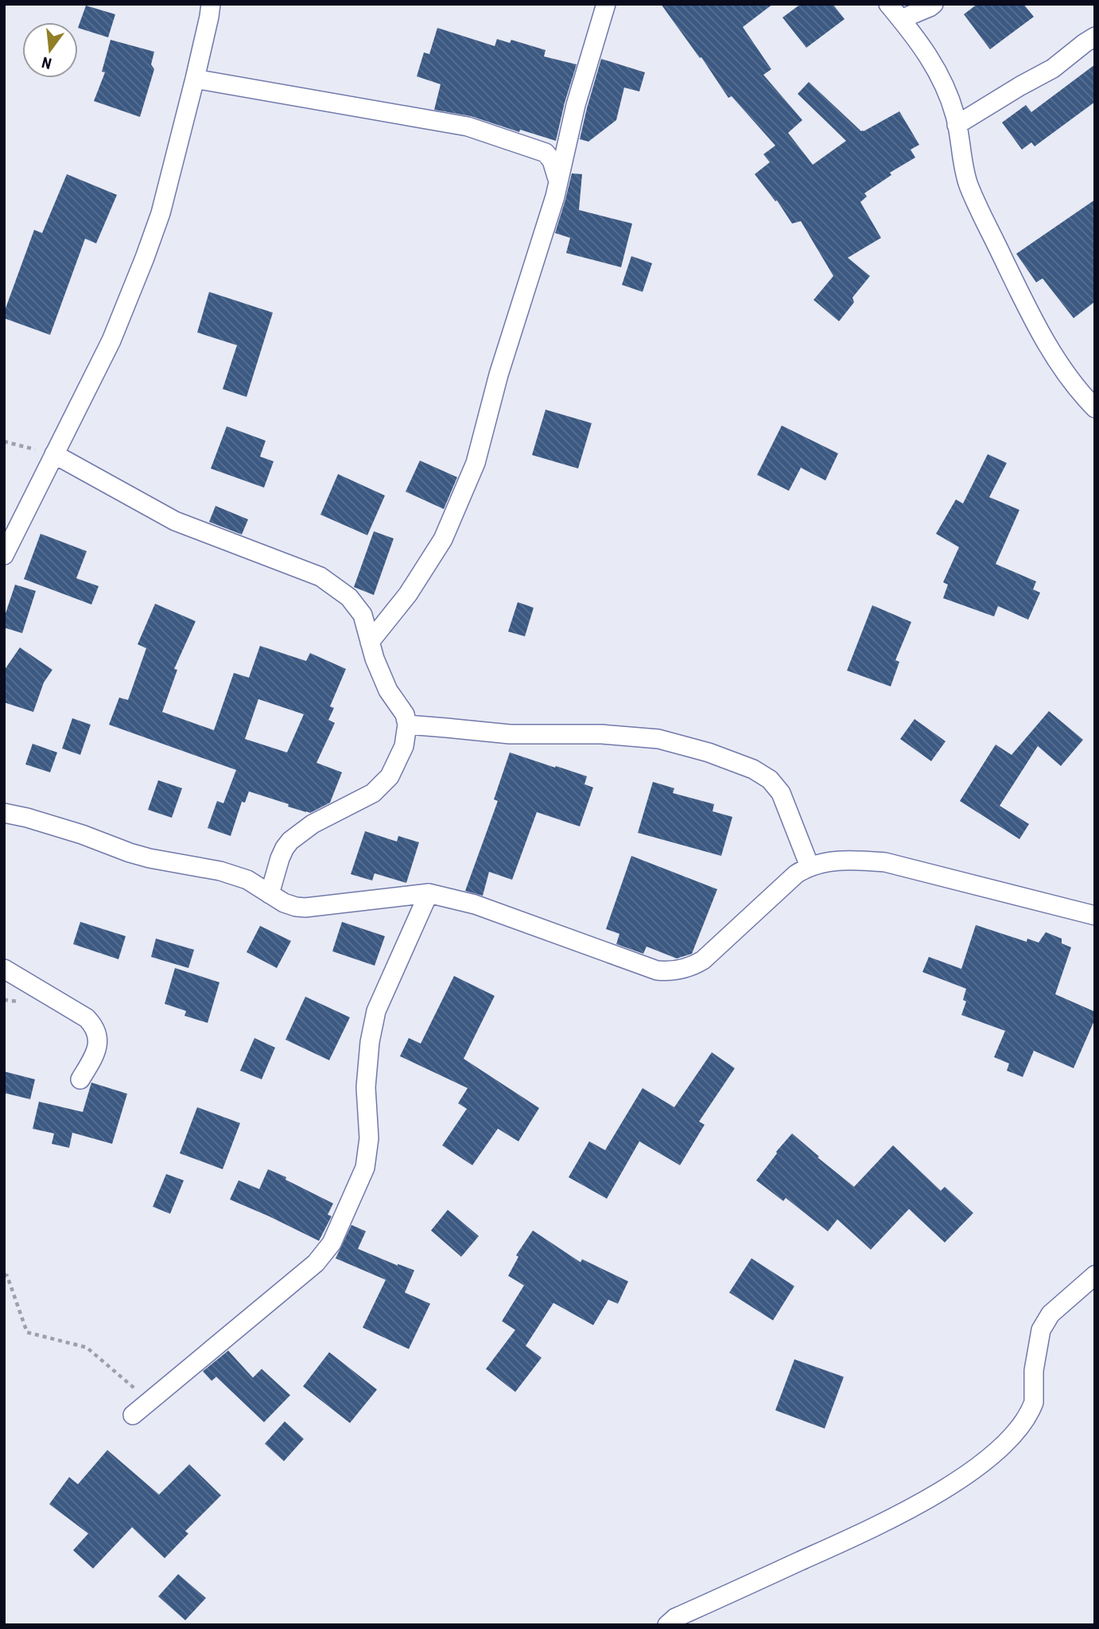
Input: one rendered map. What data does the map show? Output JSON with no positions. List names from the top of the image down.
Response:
{
  "north": "bottom"
}
